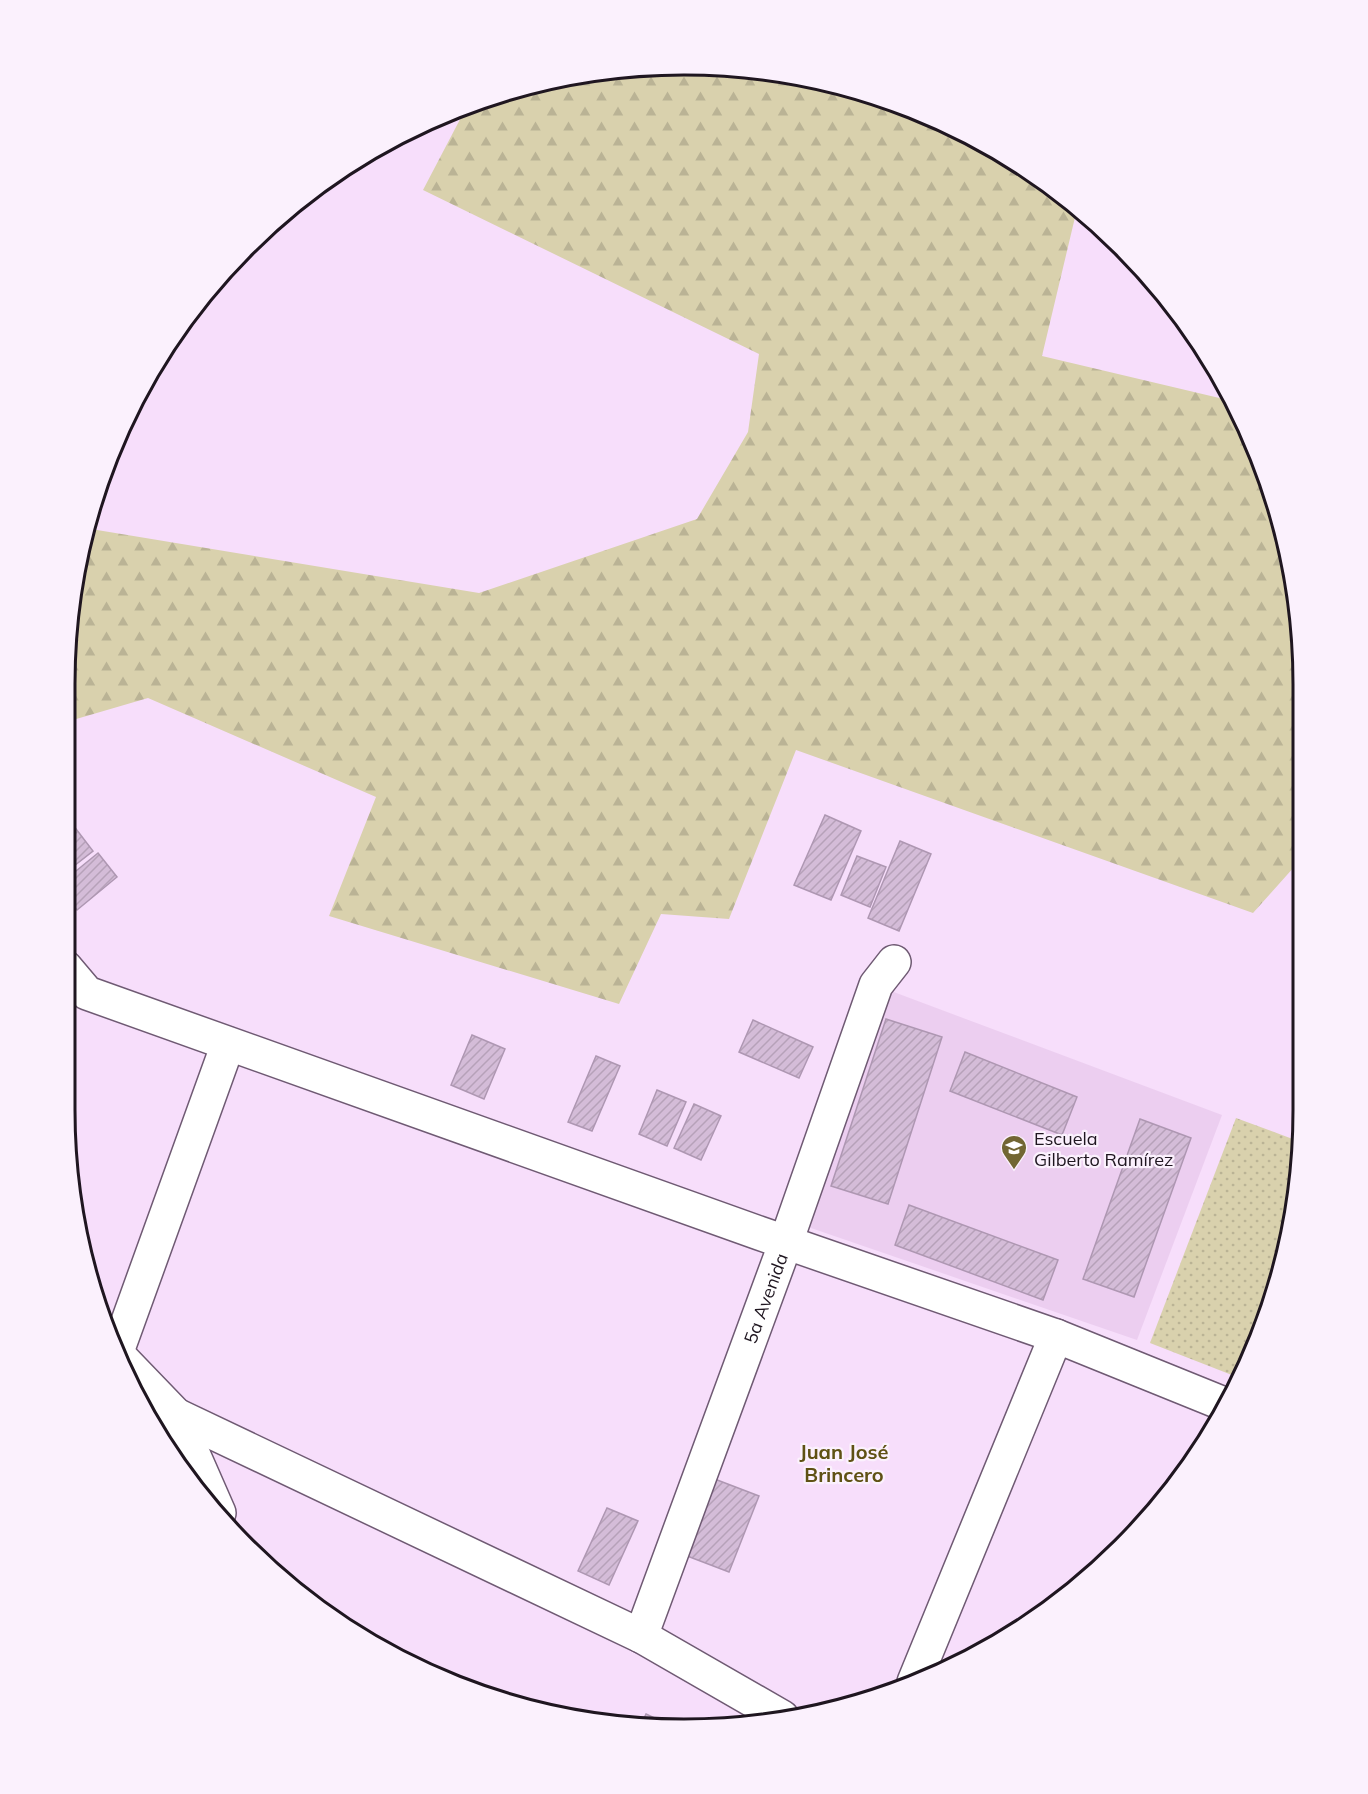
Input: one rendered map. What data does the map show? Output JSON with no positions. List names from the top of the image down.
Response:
{
  "streets": {
    "street": ["5a Avenida"]
  },
  "districts": ["Juan José Brincero"],
  "places": {
    "school or university": ["Escuela Gilberto Ramírez"]
  }
}
